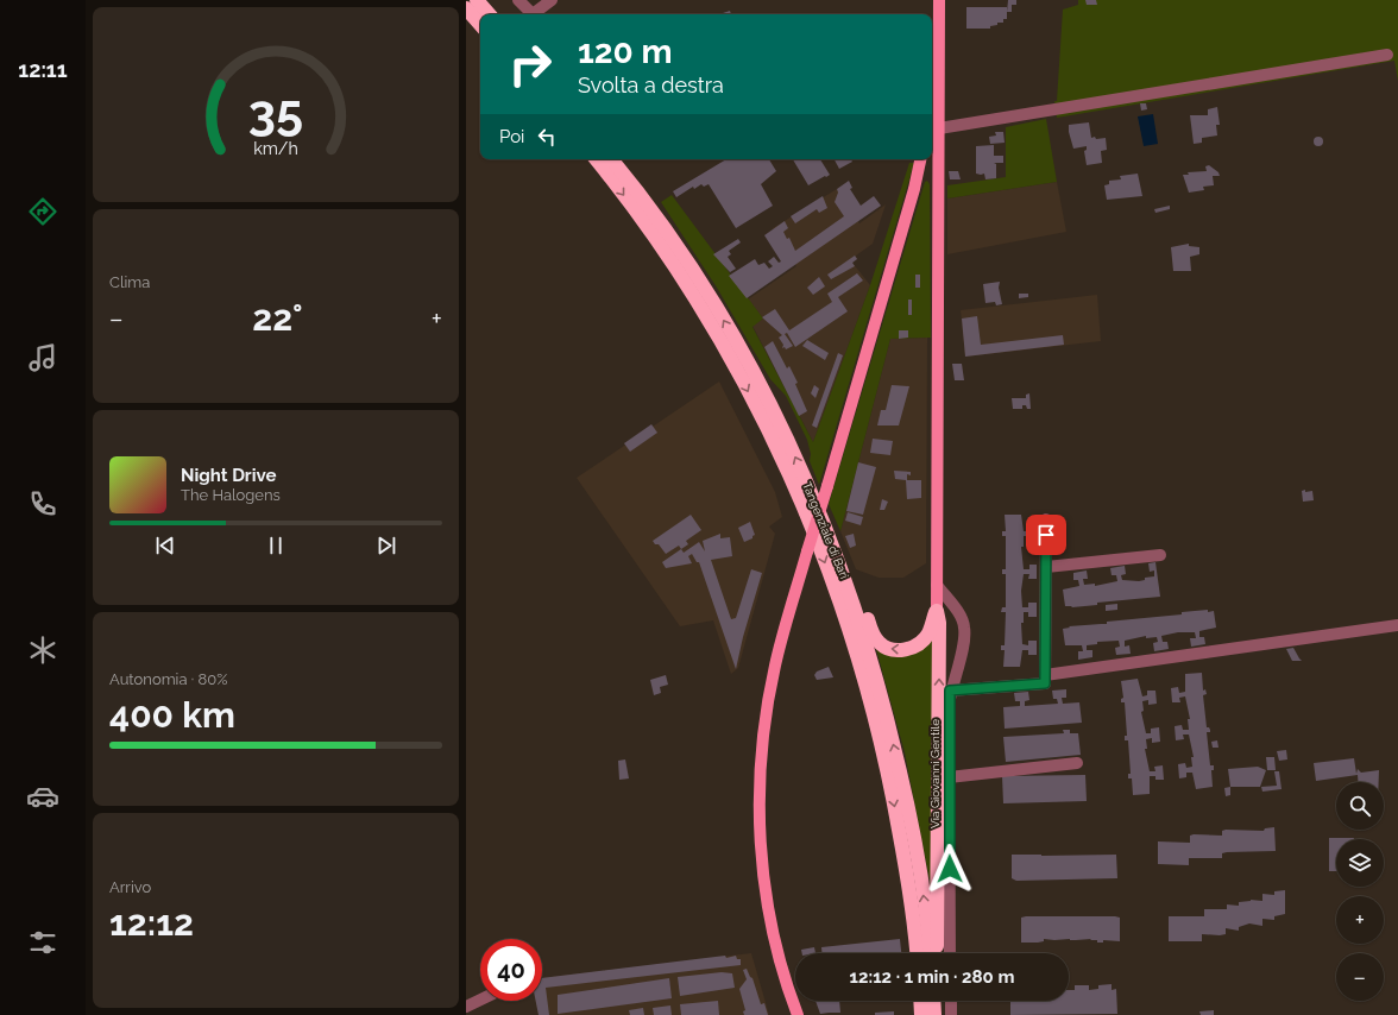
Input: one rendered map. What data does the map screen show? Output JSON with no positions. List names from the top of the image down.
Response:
{
  "streets": {
    "highway": ["Tangenziale di Bari"],
    "street": ["Via Giovanni Gentile"]
  },
  "page": {
    "tabs": "12:11",
    "turn": ["120 m", "Svolta a destra"],
    "then": "Poi",
    "tile": [
      "Clima",
      ["Autonomia · 80%", "400 km"],
      ["Arrivo", "12:12"]
    ],
    "heat": ["−", "22°", "+"],
    "song": ["Night Drive", "The Halogens"],
    "map_buttons": ["+", "−"],
    "limit": "40",
    "trip": "12:12 · 1 min · 280 m",
    "gauge": ["35", "km/h"]
  }
}
